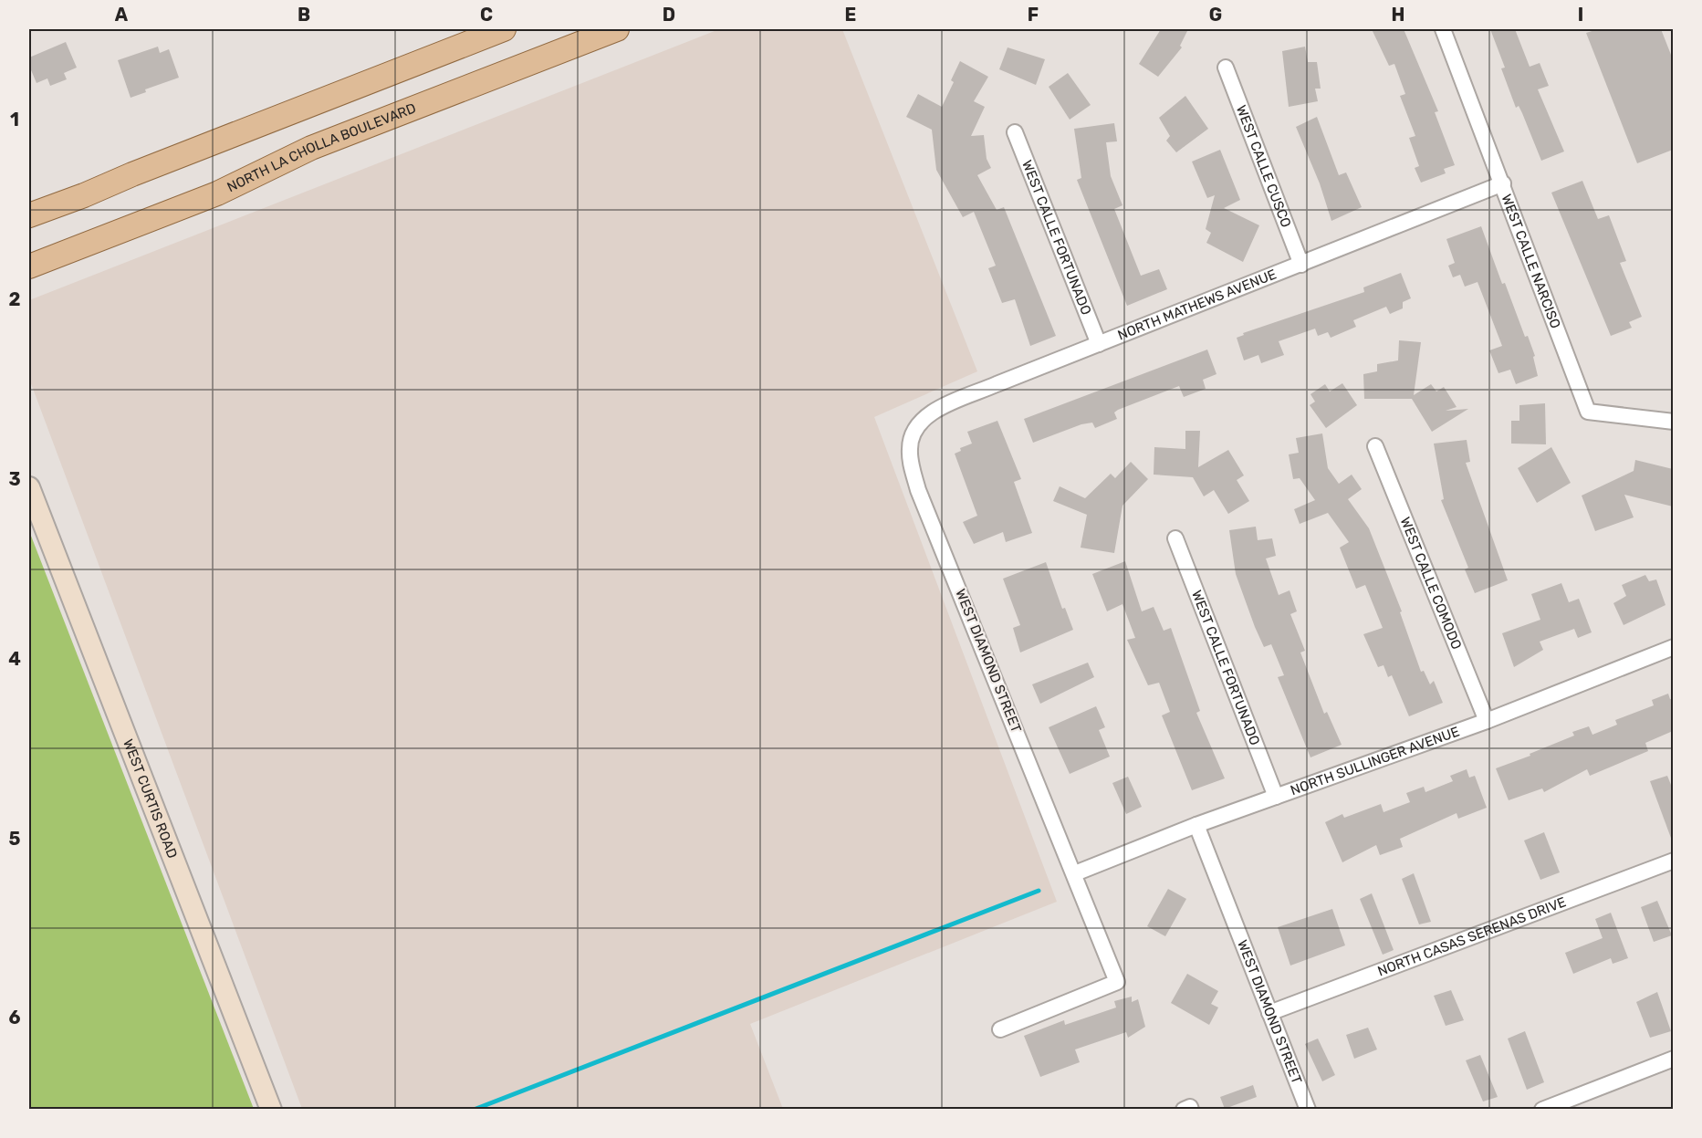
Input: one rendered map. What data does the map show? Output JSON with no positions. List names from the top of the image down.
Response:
{
  "streets": {
    "main road": ["NORTH LA CHOLLA BOULEVARD"],
    "street": [
      "WEST CALLE CUSCO",
      "WEST CALLE FORTUNADO",
      "WEST CALLE NARCISO",
      "NORTH MATHEWS AVENUE",
      "WEST CALLE COMODO",
      "WEST DIAMOND STREET",
      "NORTH SULLINGER AVENUE",
      "WEST CURTIS ROAD",
      "NORTH CASAS SERENAS DRIVE"
    ]
  },
  "crossings": [
    ["WEST CALLE CUSCO", "NORTH MATHEWS AVENUE"],
    ["WEST CALLE FORTUNADO", "NORTH MATHEWS AVENUE"],
    ["WEST CALLE FORTUNADO", "NORTH SULLINGER AVENUE"],
    ["WEST CALLE NARCISO", "NORTH MATHEWS AVENUE"],
    ["NORTH MATHEWS AVENUE", "WEST DIAMOND STREET"],
    ["WEST CALLE COMODO", "NORTH SULLINGER AVENUE"],
    ["WEST DIAMOND STREET", "NORTH SULLINGER AVENUE"],
    ["WEST DIAMOND STREET", "NORTH CASAS SERENAS DRIVE"]
  ],
  "grid": {
    "columns": [
      "A",
      "B",
      "C",
      "D",
      "E",
      "F",
      "G",
      "H",
      "I"
    ],
    "rows": [
      "1",
      "2",
      "3",
      "4",
      "5",
      "6"
    ]
  }
}
